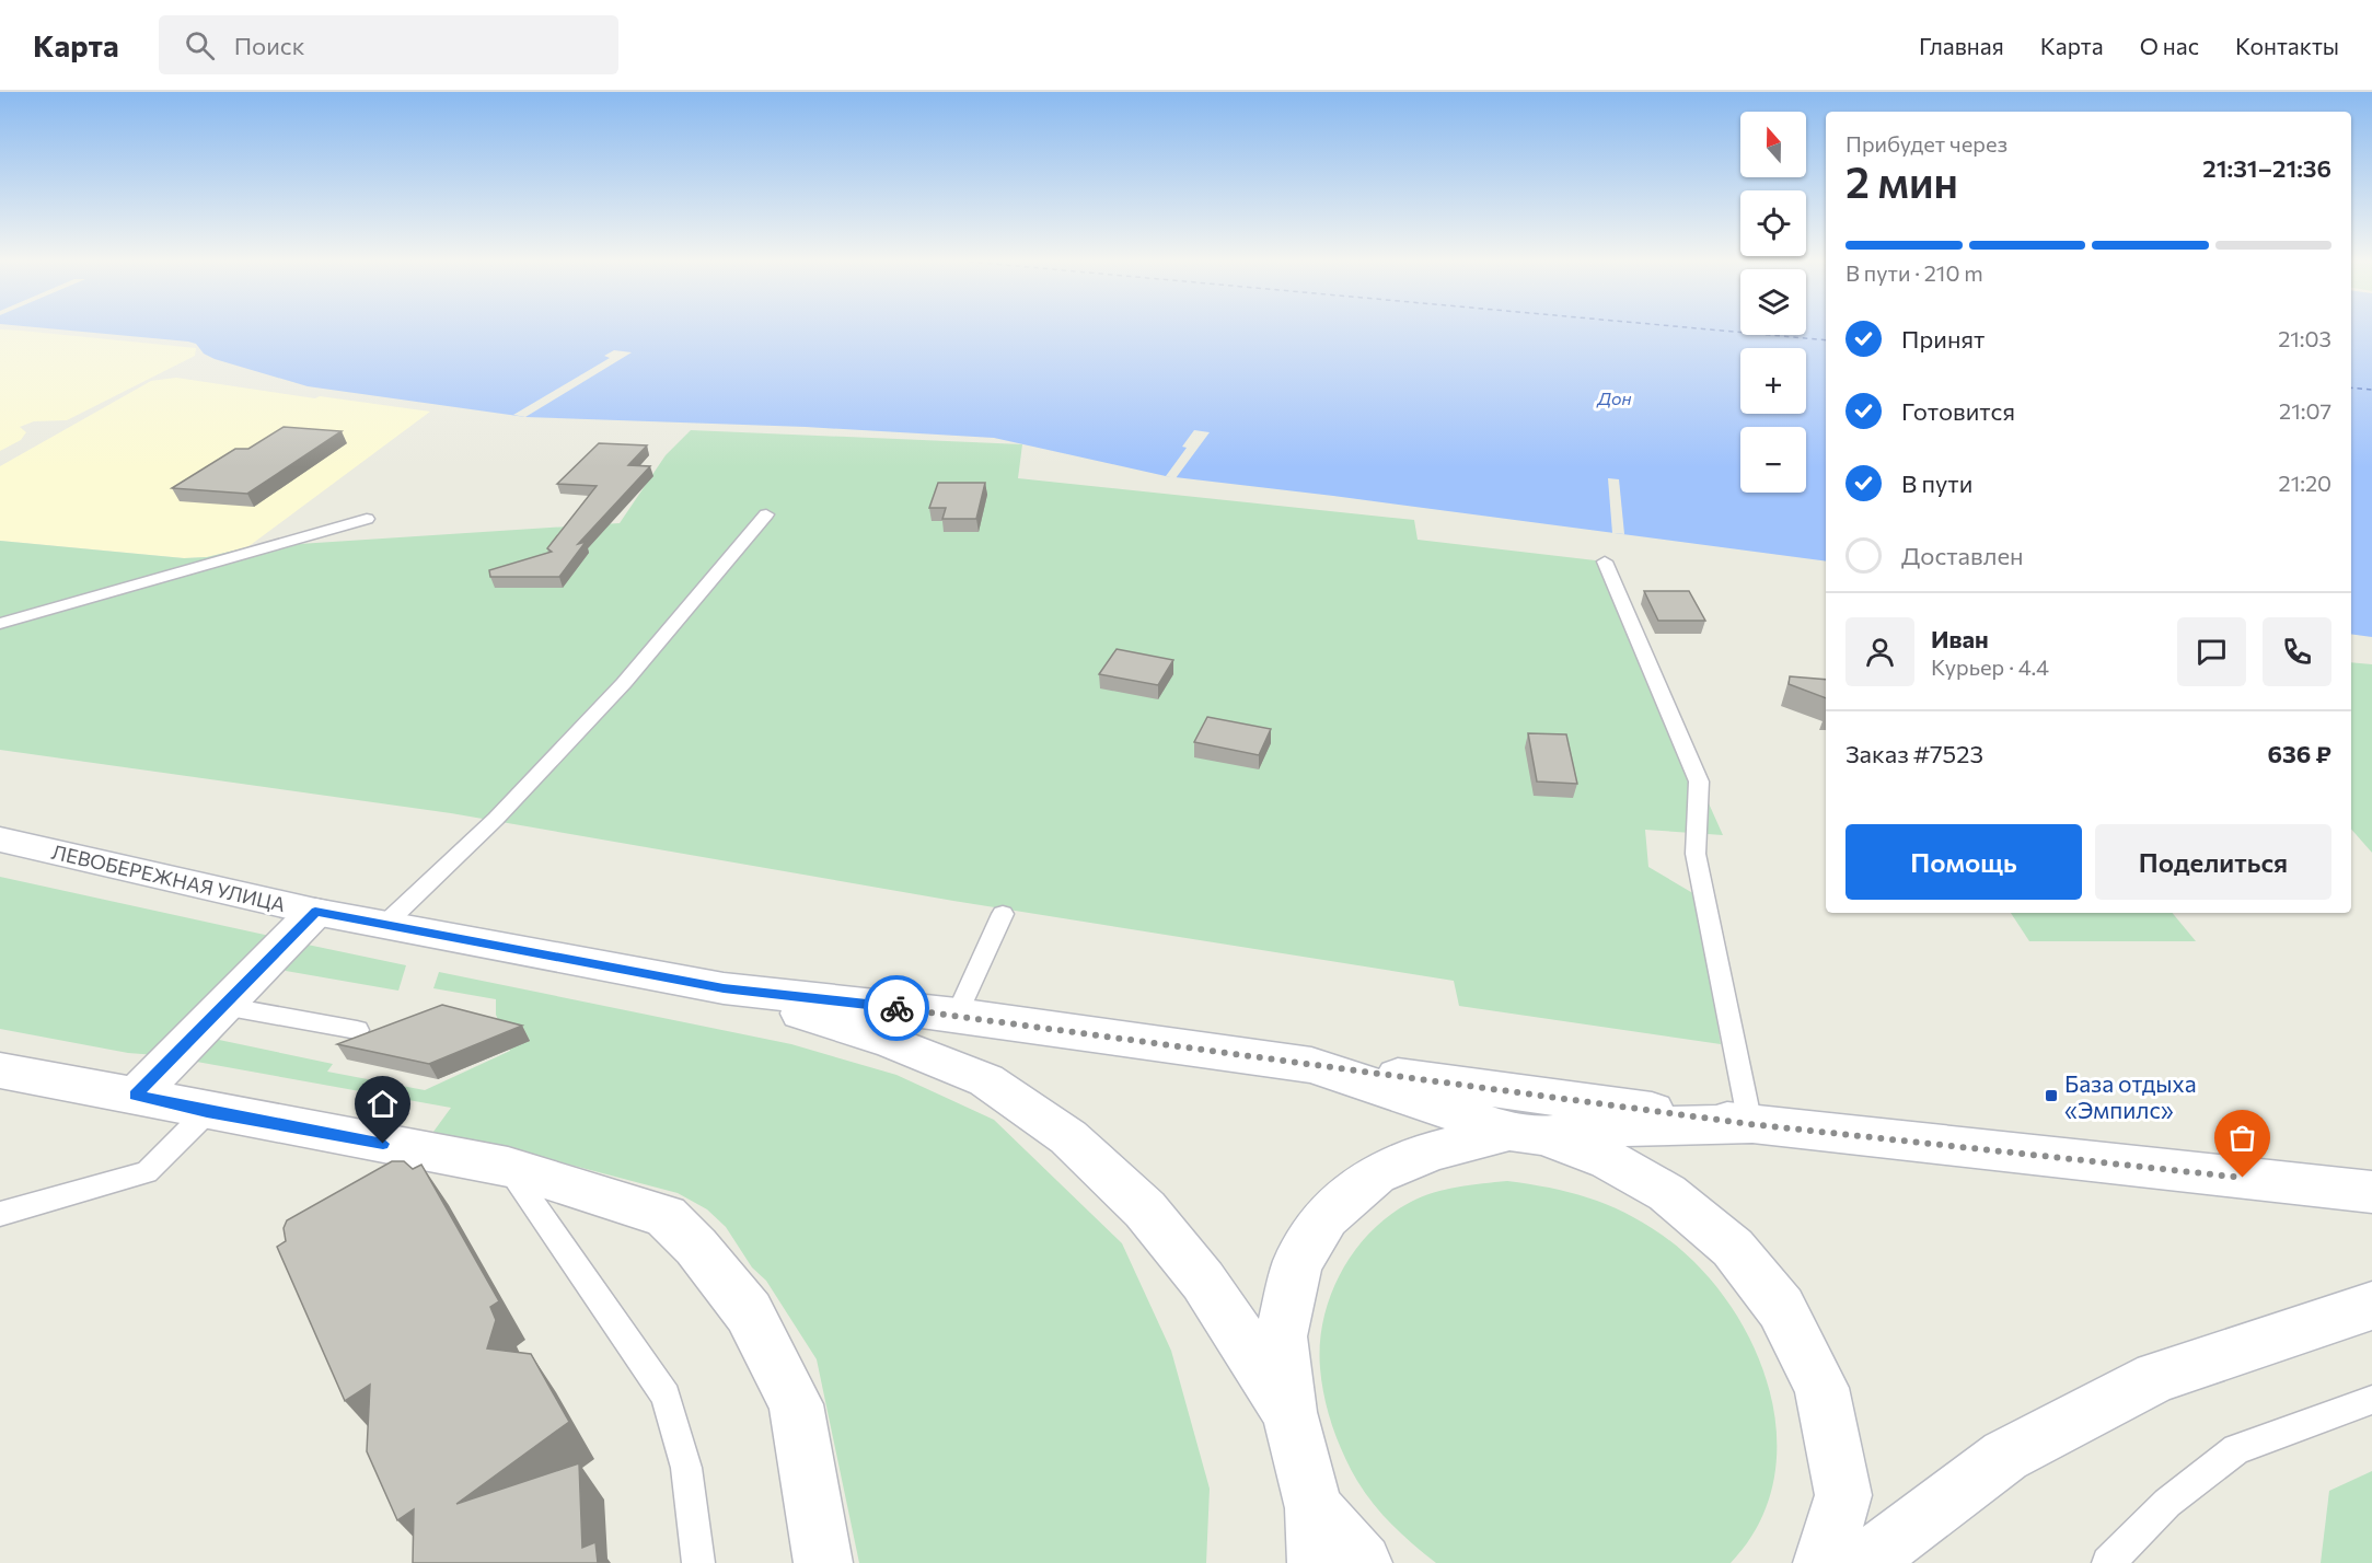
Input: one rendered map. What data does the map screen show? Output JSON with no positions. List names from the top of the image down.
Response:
{
  "streets": {
    "main road": ["ЛЕВОБЕРЕЖНАЯ УЛИЦА"]
  },
  "water": ["Дон"],
  "places": {
    "transit": ["База отдыха «Эмпилс»"]
  },
  "north": "top",
  "page": {
    "header": "Карта",
    "search": "Поиск",
    "nav": [
      "Главная",
      "Карта",
      "О нас",
      "Контакты"
    ],
    "map_buttons": ["+", "−"],
    "heading": ["2 мин", "Прибудет через", "21:31–21:36"],
    "panel": [
      "Иван",
      "Курьер · 4.4",
      "Заказ #7523",
      "636 ₽"
    ],
    "bar": "В пути · 210 m",
    "list": [
      ["Принят", "21:03"],
      ["Готовится", "21:07"],
      ["В пути", "21:20"],
      "Доставлен"
    ],
    "buttons": ["Помощь", "Поделиться"]
  }
}
